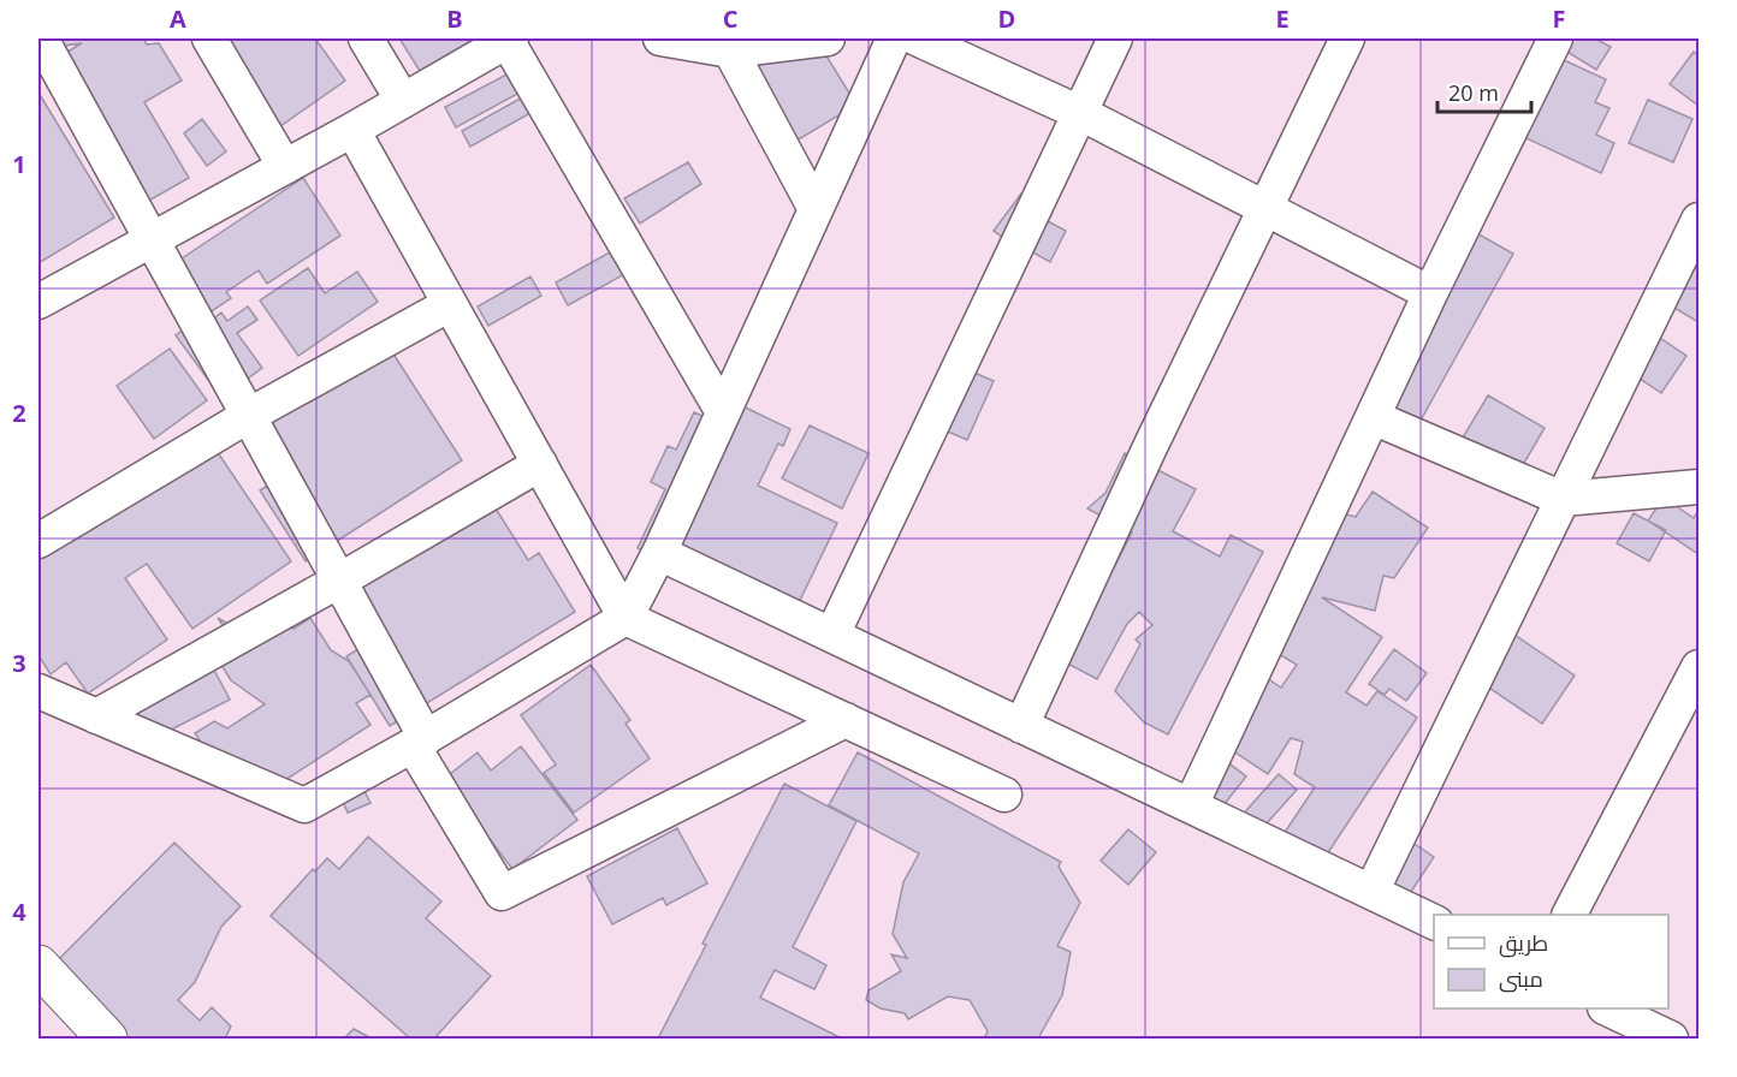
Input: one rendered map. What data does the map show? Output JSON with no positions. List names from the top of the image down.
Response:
{
  "legend": ["طريق", "مبنى"],
  "scale_bar": "20 m",
  "grid": {
    "columns": [
      "A",
      "B",
      "C",
      "D",
      "E",
      "F"
    ],
    "rows": [
      "1",
      "2",
      "3",
      "4"
    ]
  }
}
